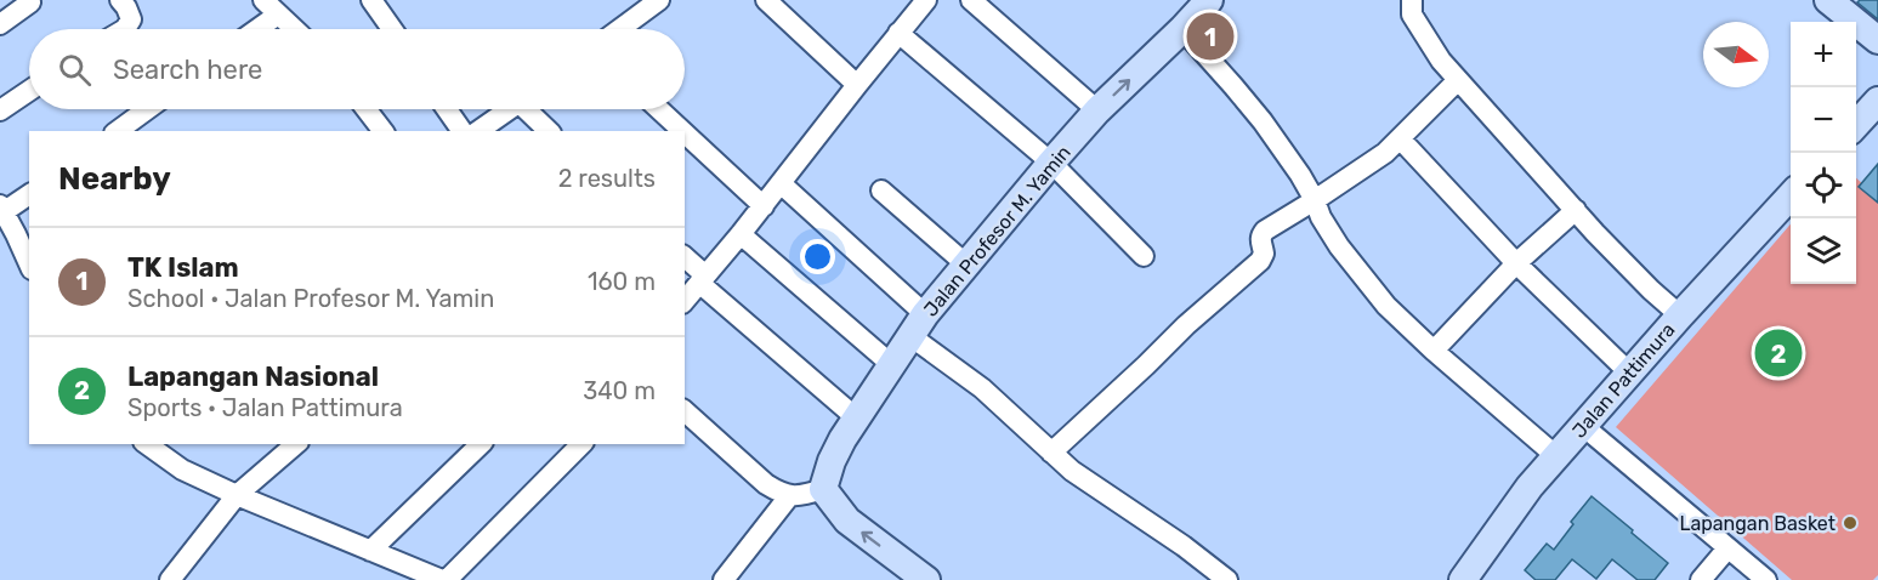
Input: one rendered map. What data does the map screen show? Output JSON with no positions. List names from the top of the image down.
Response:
{
  "streets": {
    "main road": ["Jalan Profesor M. Yamin", "Jalan Pattimura"]
  },
  "places": ["Lapangan Basket"],
  "north": "right",
  "page": {
    "pins": ["1", "2"],
    "map_buttons": ["+", "−"],
    "search": "Search here",
    "heading": ["Nearby", "2 results"],
    "list": [
      {
        "mark": "1",
        "name": "TK Islam",
        "note": "School · Jalan Profesor M. Yamin",
        "value": "160 m"
      },
      {
        "mark": "2",
        "name": "Lapangan Nasional",
        "note": "Sports · Jalan Pattimura",
        "value": "340 m"
      }
    ]
  }
}
